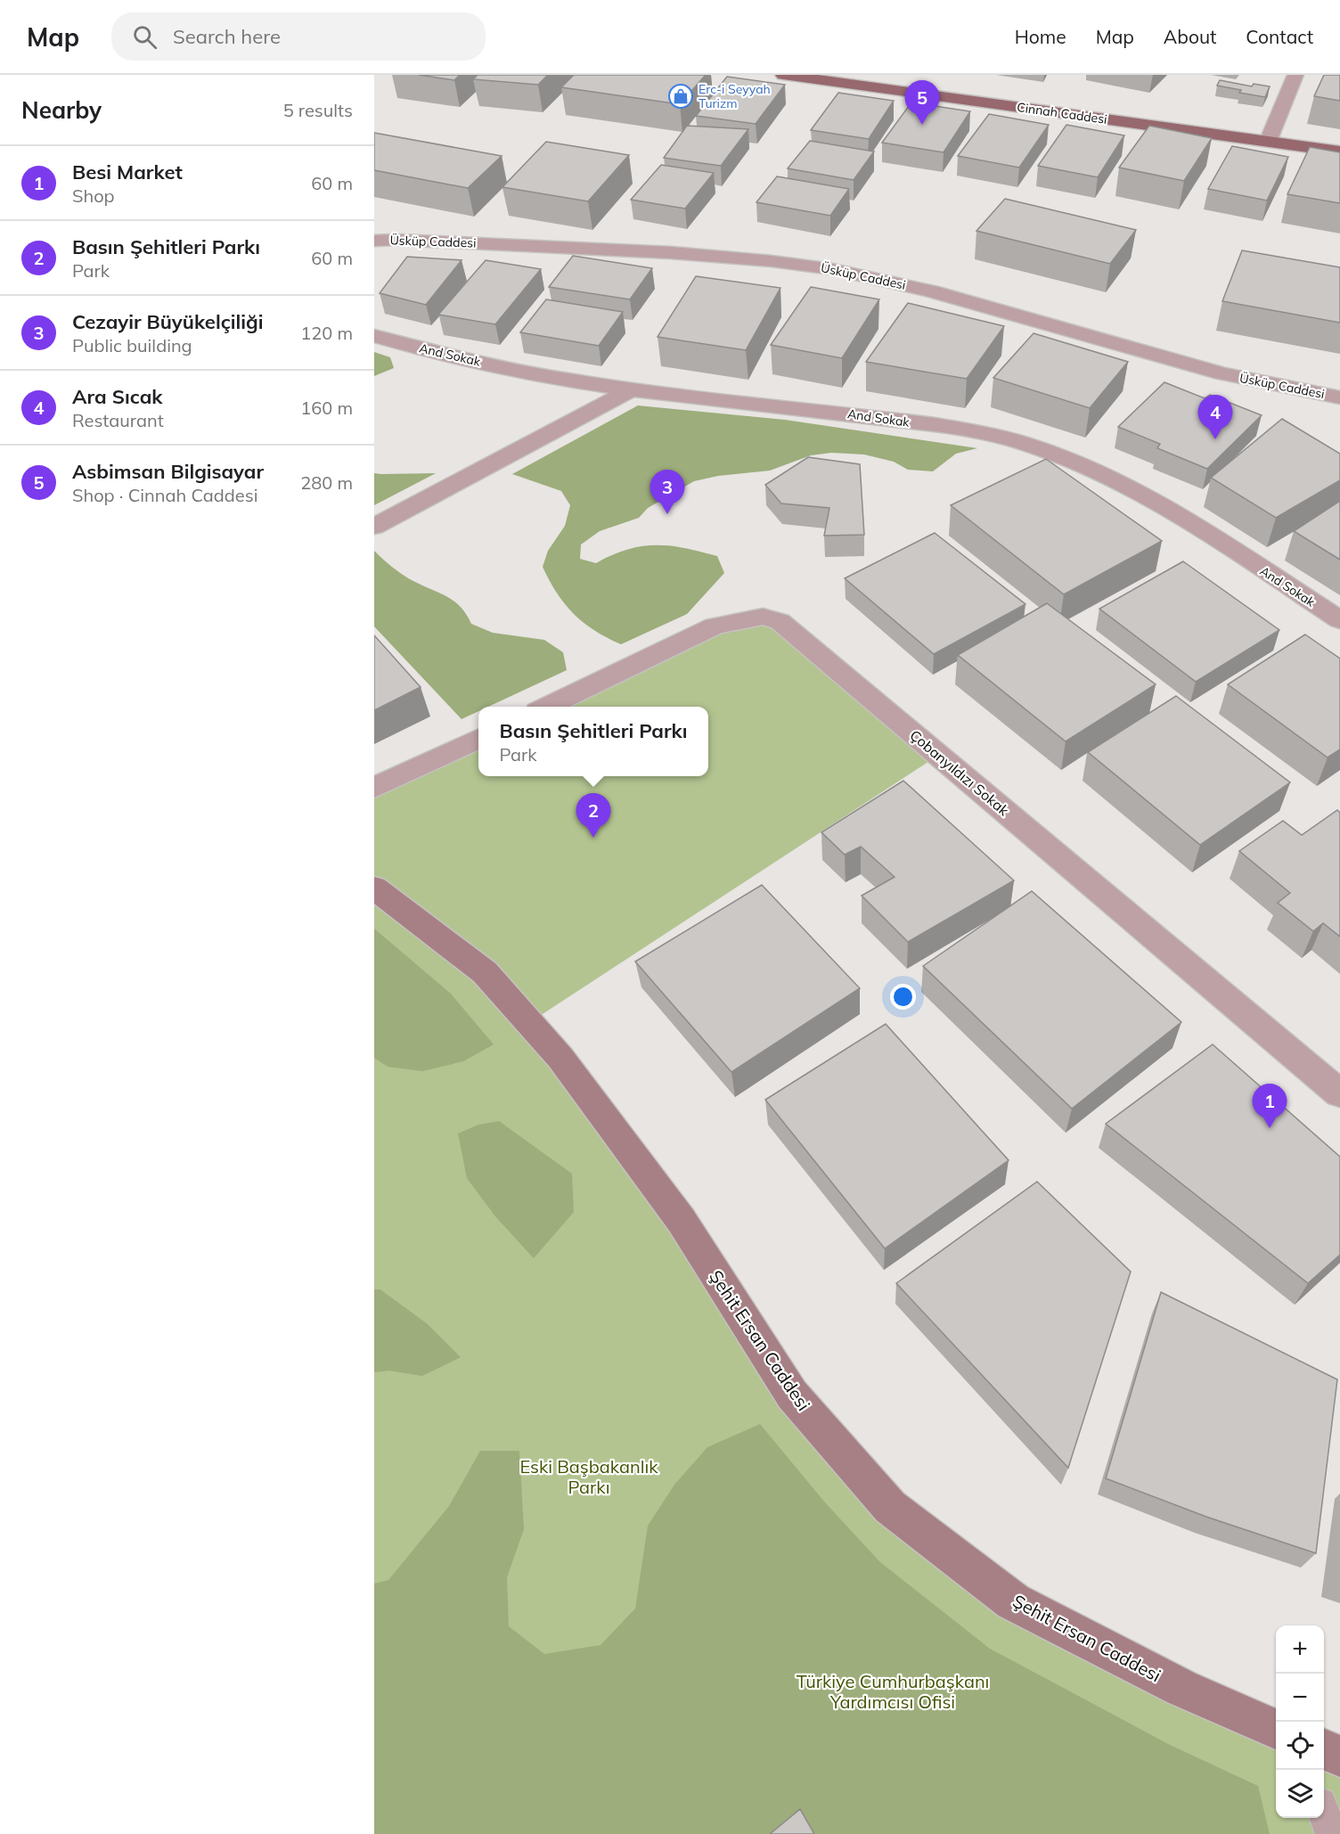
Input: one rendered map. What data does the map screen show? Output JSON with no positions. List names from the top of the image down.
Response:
{
  "streets": {
    "main road": ["Cinnah Caddesi", "Şehit Ersan Caddesi"],
    "street": ["Üsküp Caddesi", "And Sokak", "Çobanyıldızı Sokak"]
  },
  "parks": ["Eski Başbakanlık Parkı", "Türkiye Cumhurbaşkanı Yardımcısı Ofisi"],
  "places": {
    "shop": ["Erc-i Seyyah Turizm"]
  },
  "page": {
    "header": "Map",
    "search": "Search here",
    "nav": [
      "Home",
      "Map",
      "About",
      "Contact"
    ],
    "heading": ["Nearby", "5 results"],
    "pins": [
      "5",
      "4",
      "3",
      "2",
      "1"
    ],
    "list": [
      {
        "mark": "1",
        "name": "Besi Market",
        "note": "Shop",
        "value": "60 m"
      },
      {
        "mark": "2",
        "name": "Basın Şehitleri Parkı",
        "note": "Park",
        "value": "60 m"
      },
      {
        "mark": "3",
        "name": "Cezayir Büyükelçiliği",
        "note": "Public building",
        "value": "120 m"
      },
      {
        "mark": "4",
        "name": "Ara Sıcak",
        "note": "Restaurant",
        "value": "160 m"
      },
      {
        "mark": "5",
        "name": "Asbimsan Bilgisayar",
        "note": "Shop · Cinnah Caddesi",
        "value": "280 m"
      }
    ],
    "popup": ["Basın Şehitleri Parkı", "Park"],
    "map_buttons": ["+", "−"]
  }
}
